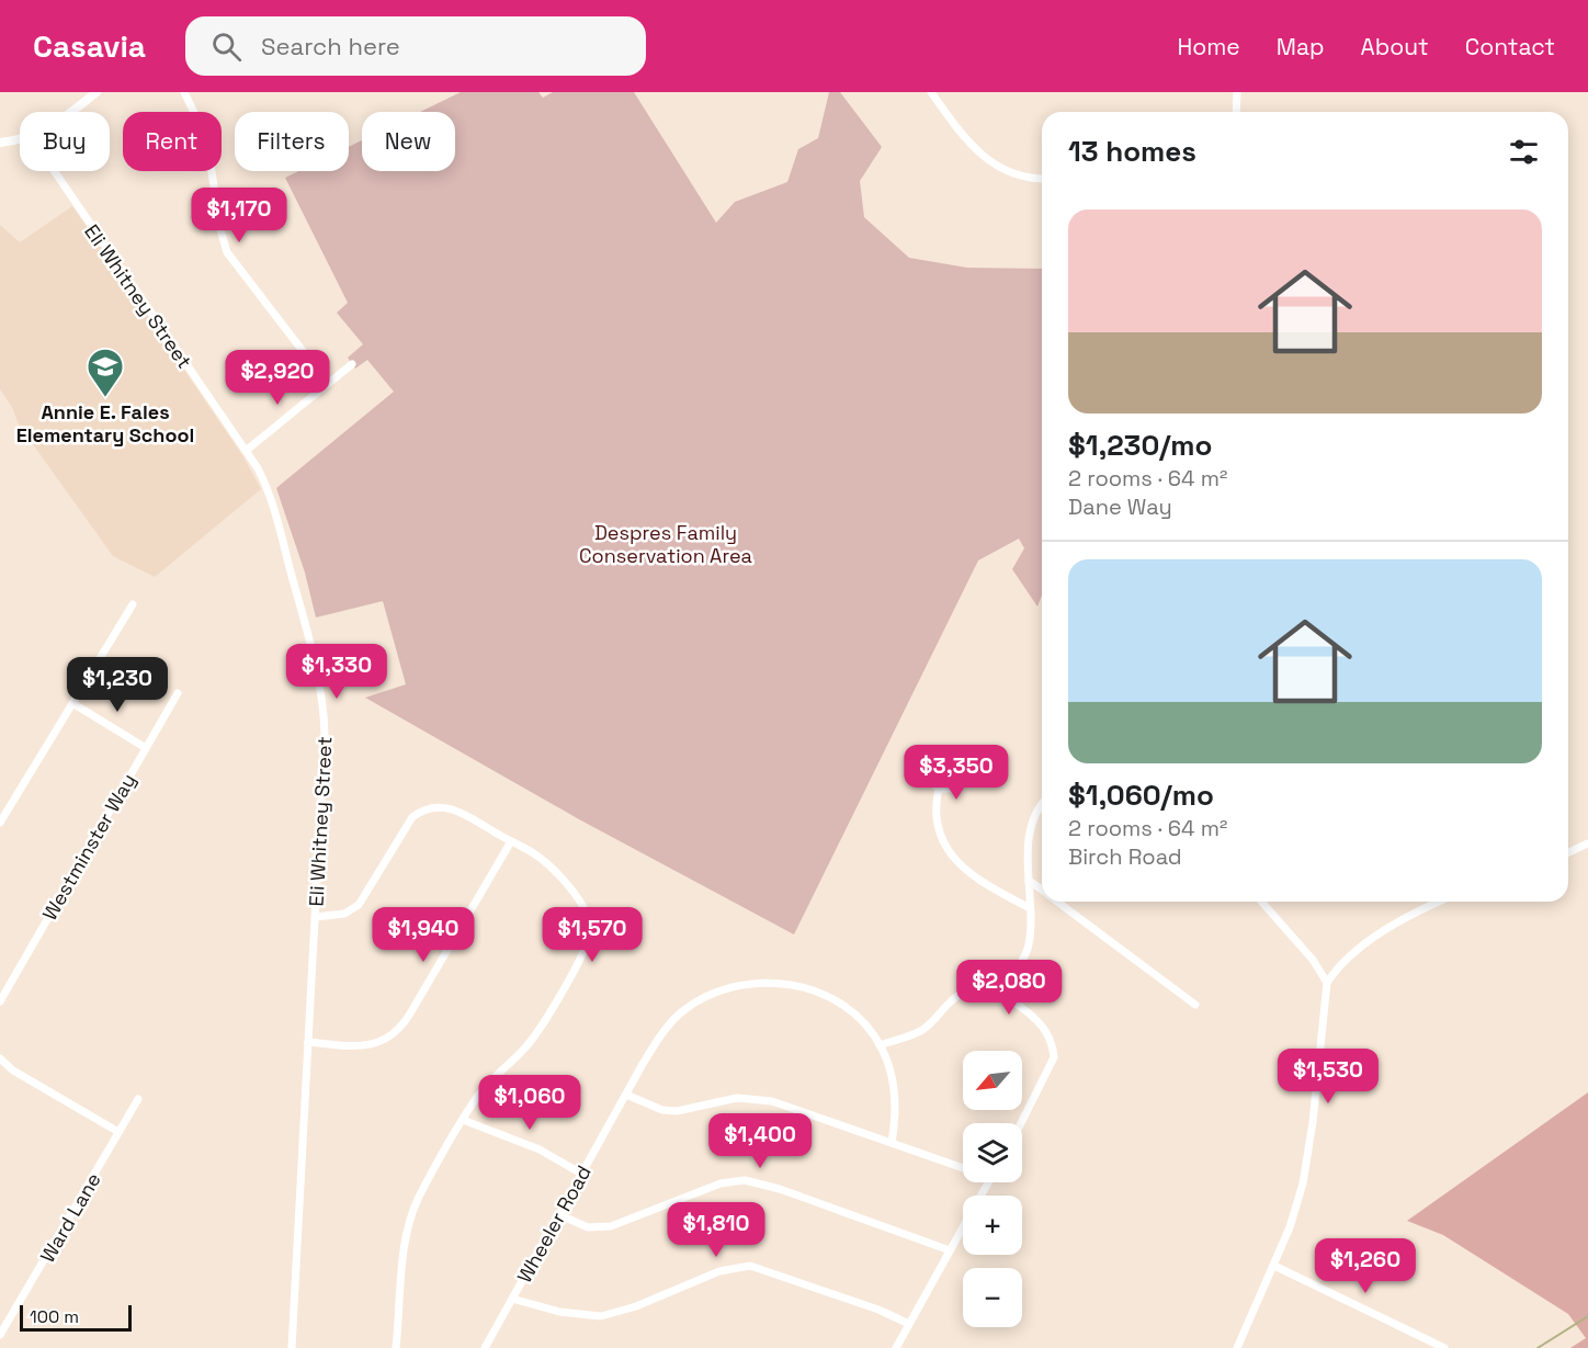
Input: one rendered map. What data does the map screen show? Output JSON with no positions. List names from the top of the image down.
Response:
{
  "streets": {
    "street": [
      "Eli Whitney Street",
      "Westminster Way",
      "Ward Lane",
      "Wheeler Road"
    ]
  },
  "parks": ["Despres Family Conservation Area"],
  "places": {
    "school or university": ["Annie E. Fales Elementary School"]
  },
  "scale_bar": "100 m",
  "north": "bottom left",
  "page": {
    "header": "Casavia",
    "search": "Search here",
    "nav": [
      "Home",
      "Map",
      "About",
      "Contact"
    ],
    "chip": [
      "Buy",
      "Rent",
      "Filters",
      "New"
    ],
    "heading": "13 homes",
    "price": [
      "$1,170",
      "$2,920",
      "$1,330",
      "$1,230",
      "$3,350",
      "$1,940",
      "$1,570",
      "$2,080",
      "$1,530",
      "$1,060",
      "$1,400",
      "$1,810",
      "$1,260"
    ],
    "list": [
      {
        "name": "$1,230/mo",
        "note": "2 rooms · 64 m² · Dane Way"
      },
      {
        "name": "$1,060/mo",
        "note": "2 rooms · 64 m² · Birch Road"
      }
    ],
    "map_buttons": ["+", "−"],
    "scale": "100 m"
  }
}
